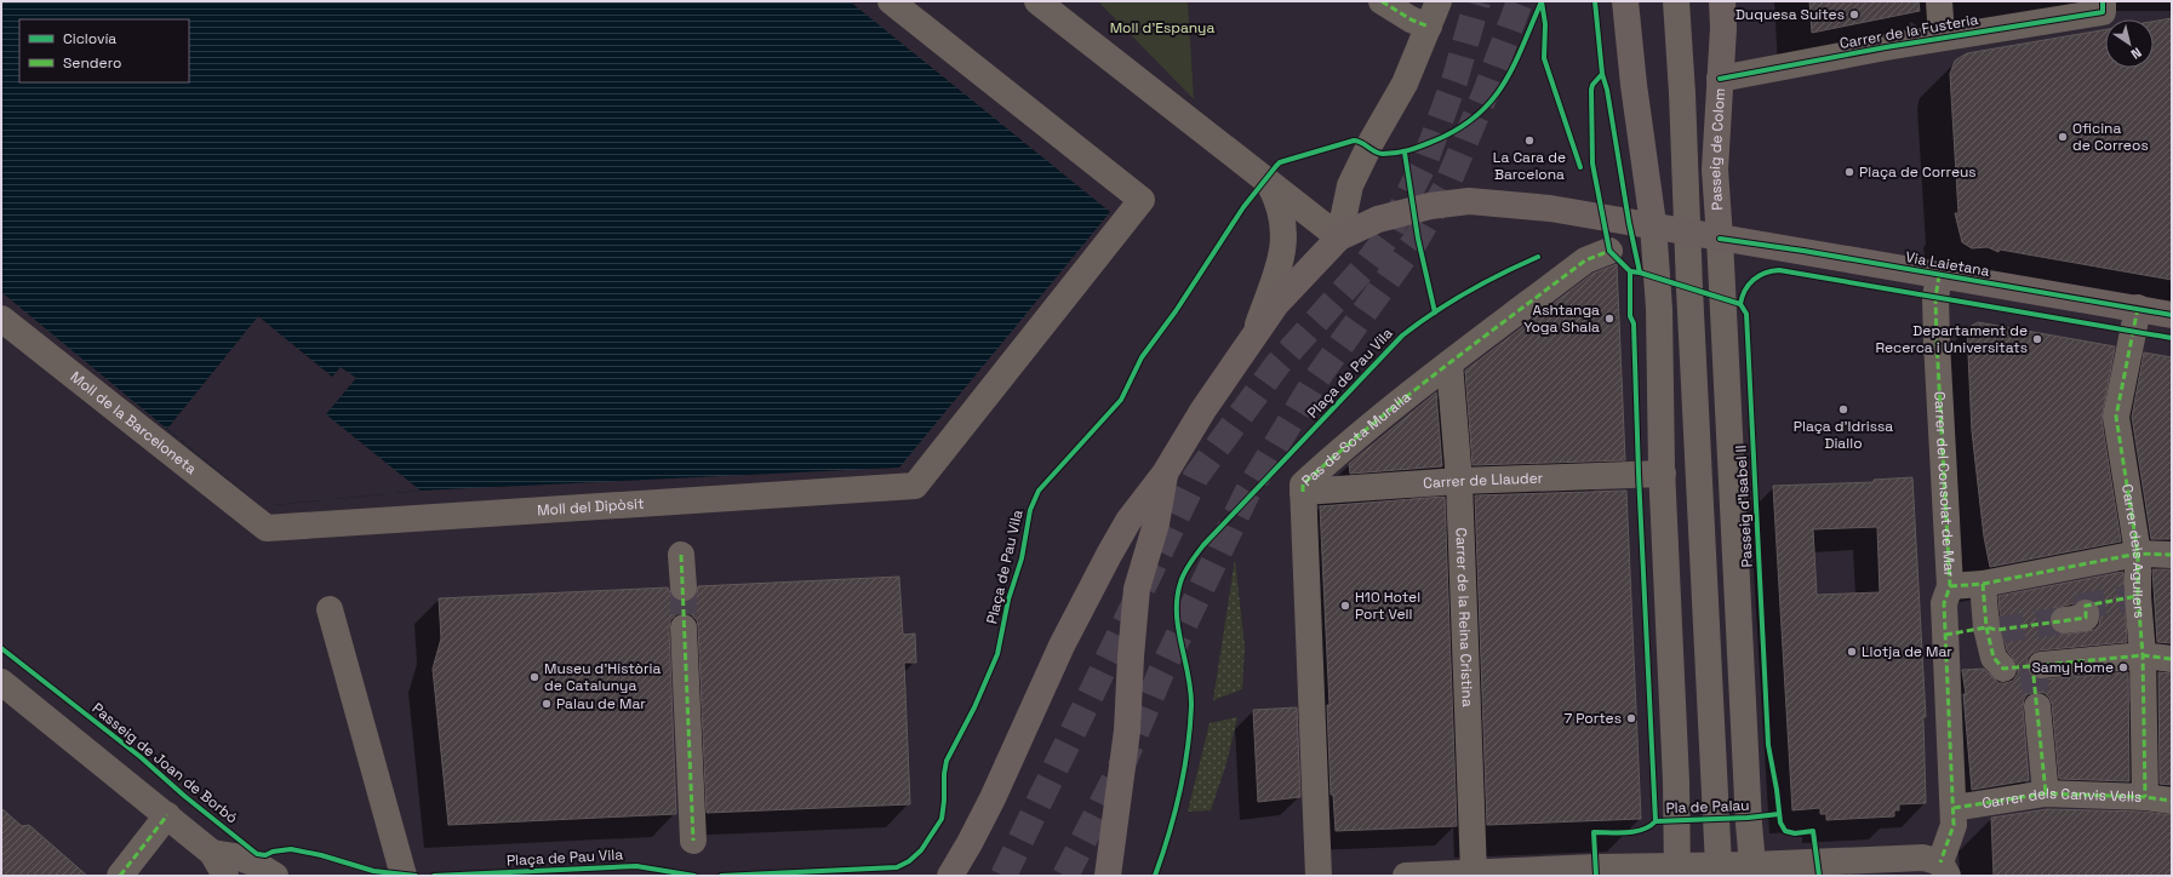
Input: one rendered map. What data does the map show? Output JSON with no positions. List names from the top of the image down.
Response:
{
  "streets": {
    "main road": ["Passeig de Colom", "Via Laietana"],
    "street": [
      "Carrer de la Fusteria",
      "Moll de la Barceloneta",
      "Pas de Sota Muralla",
      "Carrer de Llauder",
      "Carrer del Consolat de Mar",
      "Moll del Dipòsit",
      "Passeig d'Isabel II",
      "Carrer dels Agullers",
      "Carrer de la Reina Cristina",
      "Carrer dels Canvis Vells"
    ],
    "cycle path": ["Plaça de Pau Vila", "Passeig de Joan de Borbó", "Pla de Palau"]
  },
  "crossings": [
    ["Carrer de la Fusteria", "Passeig de Colom"],
    ["Passeig de Colom", "Via Laietana"],
    ["Passeig de Colom", "Passeig d'Isabel II"],
    ["Via Laietana", "Carrer del Consolat de Mar"],
    ["Via Laietana", "Passeig d'Isabel II"],
    ["Via Laietana", "Carrer dels Agullers"],
    ["Moll de la Barceloneta", "Moll del Dipòsit"],
    ["Pas de Sota Muralla", "Carrer de Llauder"],
    ["Pas de Sota Muralla", "Carrer de la Reina Cristina"],
    ["Carrer de Llauder", "Carrer de la Reina Cristina"],
    ["Carrer del Consolat de Mar", "Carrer dels Canvis Vells"],
    ["Carrer dels Agullers", "Carrer dels Canvis Vells"]
  ],
  "parks": ["Moll d'Espanya"],
  "places": [
    "Duquesa Suites",
    "Oficina de Correos",
    "La Cara de Barcelona",
    "Plaça de Correus",
    "Ashtanga Yoga Shala",
    "Departament de Recerca i Universitats",
    "Plaça d'Idrissa Diallo",
    "H10 Hotel Port Vell",
    "Llotja de Mar",
    "Samy Home",
    "Museu d'Història de Catalunya",
    "Palau de Mar",
    "7 Portes"
  ],
  "legend": ["Ciclovía", "Sendero"],
  "north": "bottom right"
}
